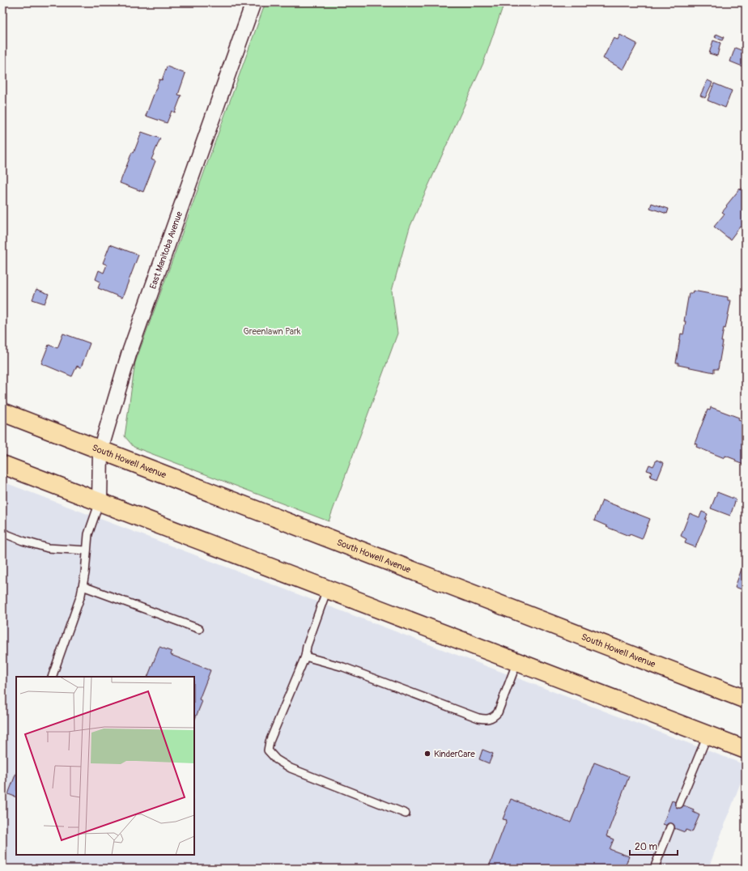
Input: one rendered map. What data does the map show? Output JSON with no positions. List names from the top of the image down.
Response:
{
  "streets": {
    "main road": ["South Howell Avenue"],
    "street": ["East Manitoba Avenue"]
  },
  "crossings": [
    ["East Manitoba Avenue", "South Howell Avenue"]
  ],
  "parks": ["Greenlawn Park"],
  "places": ["KinderCare"],
  "scale_bar": "20 m"
}
